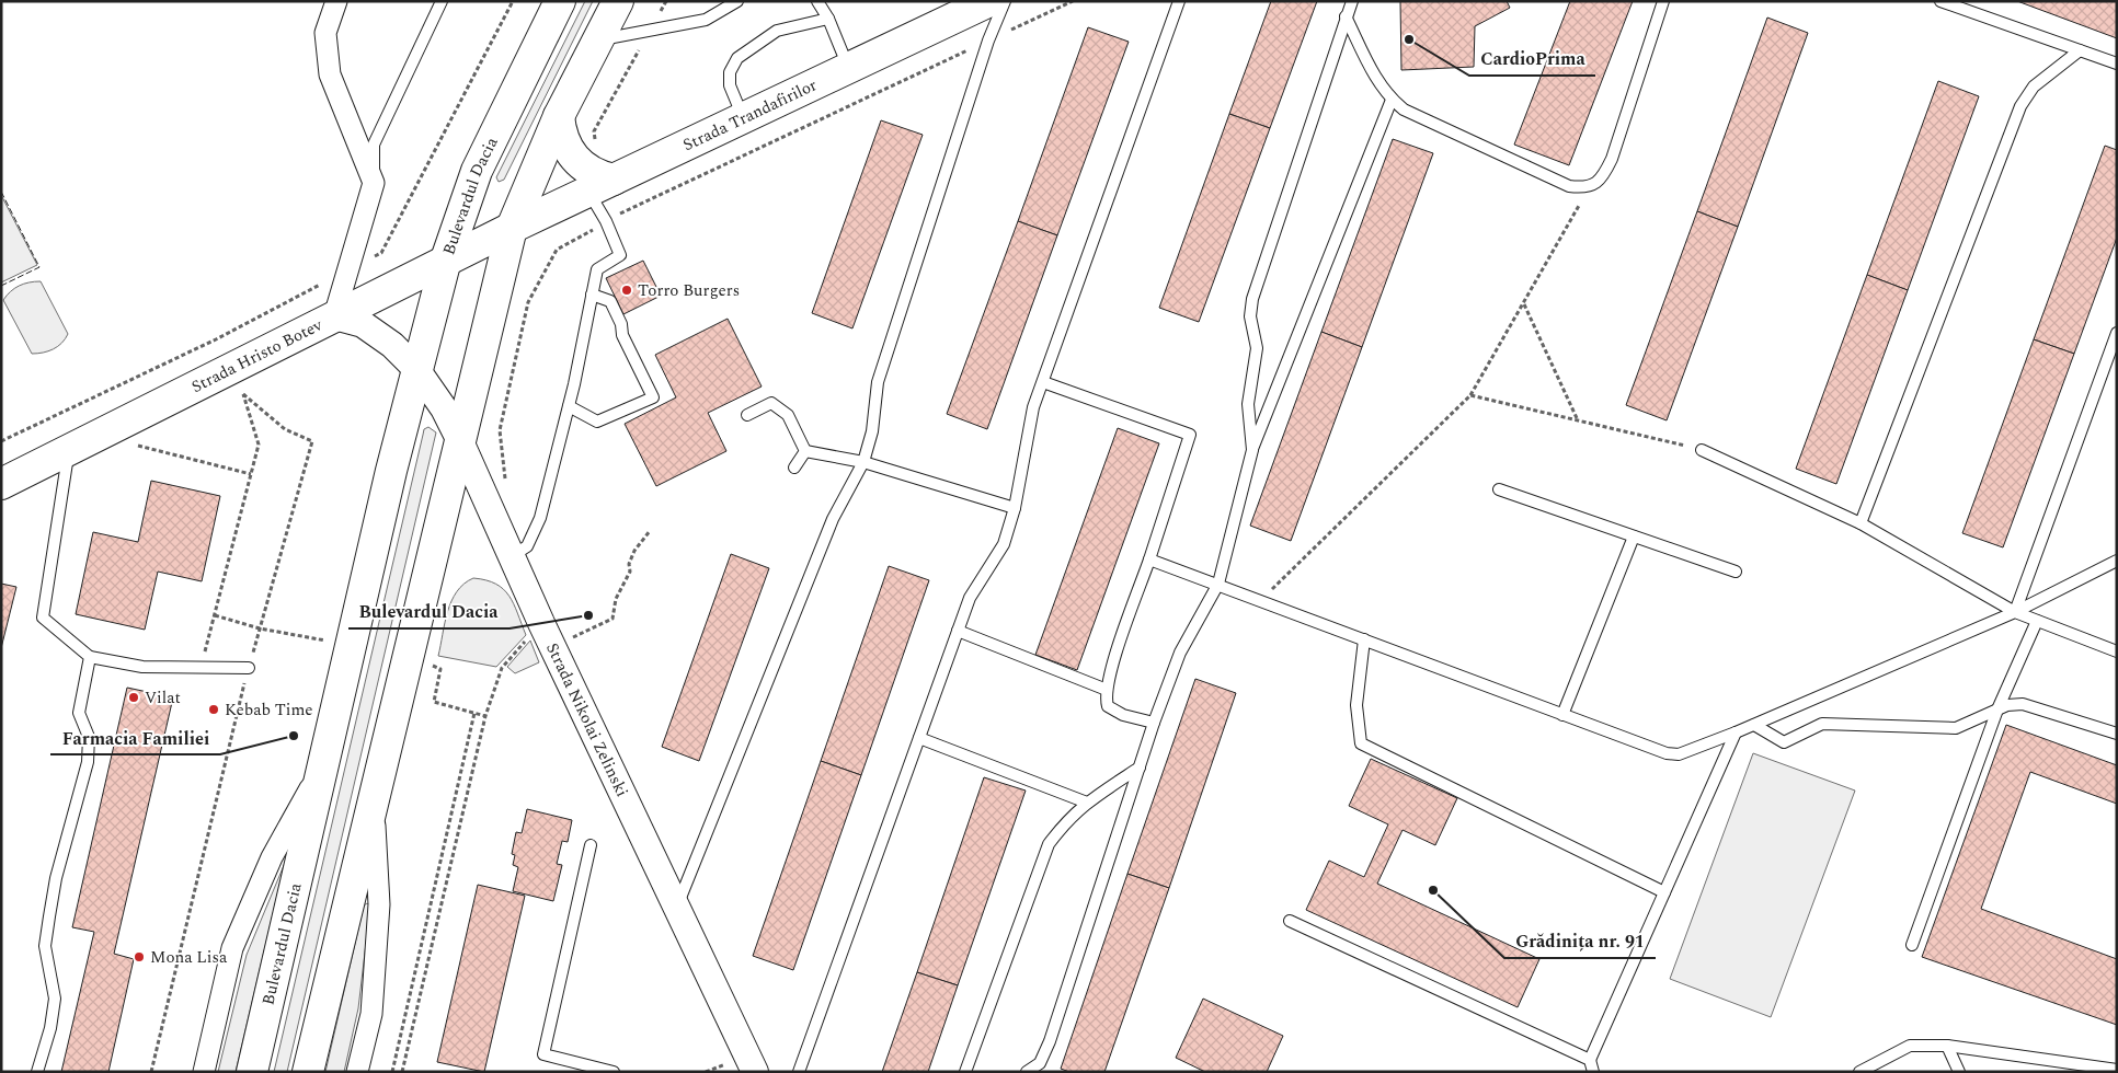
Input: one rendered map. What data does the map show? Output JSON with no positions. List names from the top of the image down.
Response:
{
  "streets": {
    "main road": ["Strada Trandafirilor", "Bulevardul Dacia", "Strada Hristo Botev"],
    "street": ["Strada Nikolai Zelinski"]
  },
  "crossings": [
    ["Strada Trandafirilor", "Strada Hristo Botev"],
    ["Bulevardul Dacia", "Strada Hristo Botev"],
    ["Bulevardul Dacia", "Strada Nikolai Zelinski"],
    ["Strada Hristo Botev", "Strada Nikolai Zelinski"]
  ],
  "places": [
    "CardioPrima",
    "Torro Burgers",
    "Bulevardul Dacia",
    "Vilat",
    "Kebab Time",
    "Farmacia Familiei",
    "Grădinița nr. 91",
    "Mona Lisa"
  ]
}
